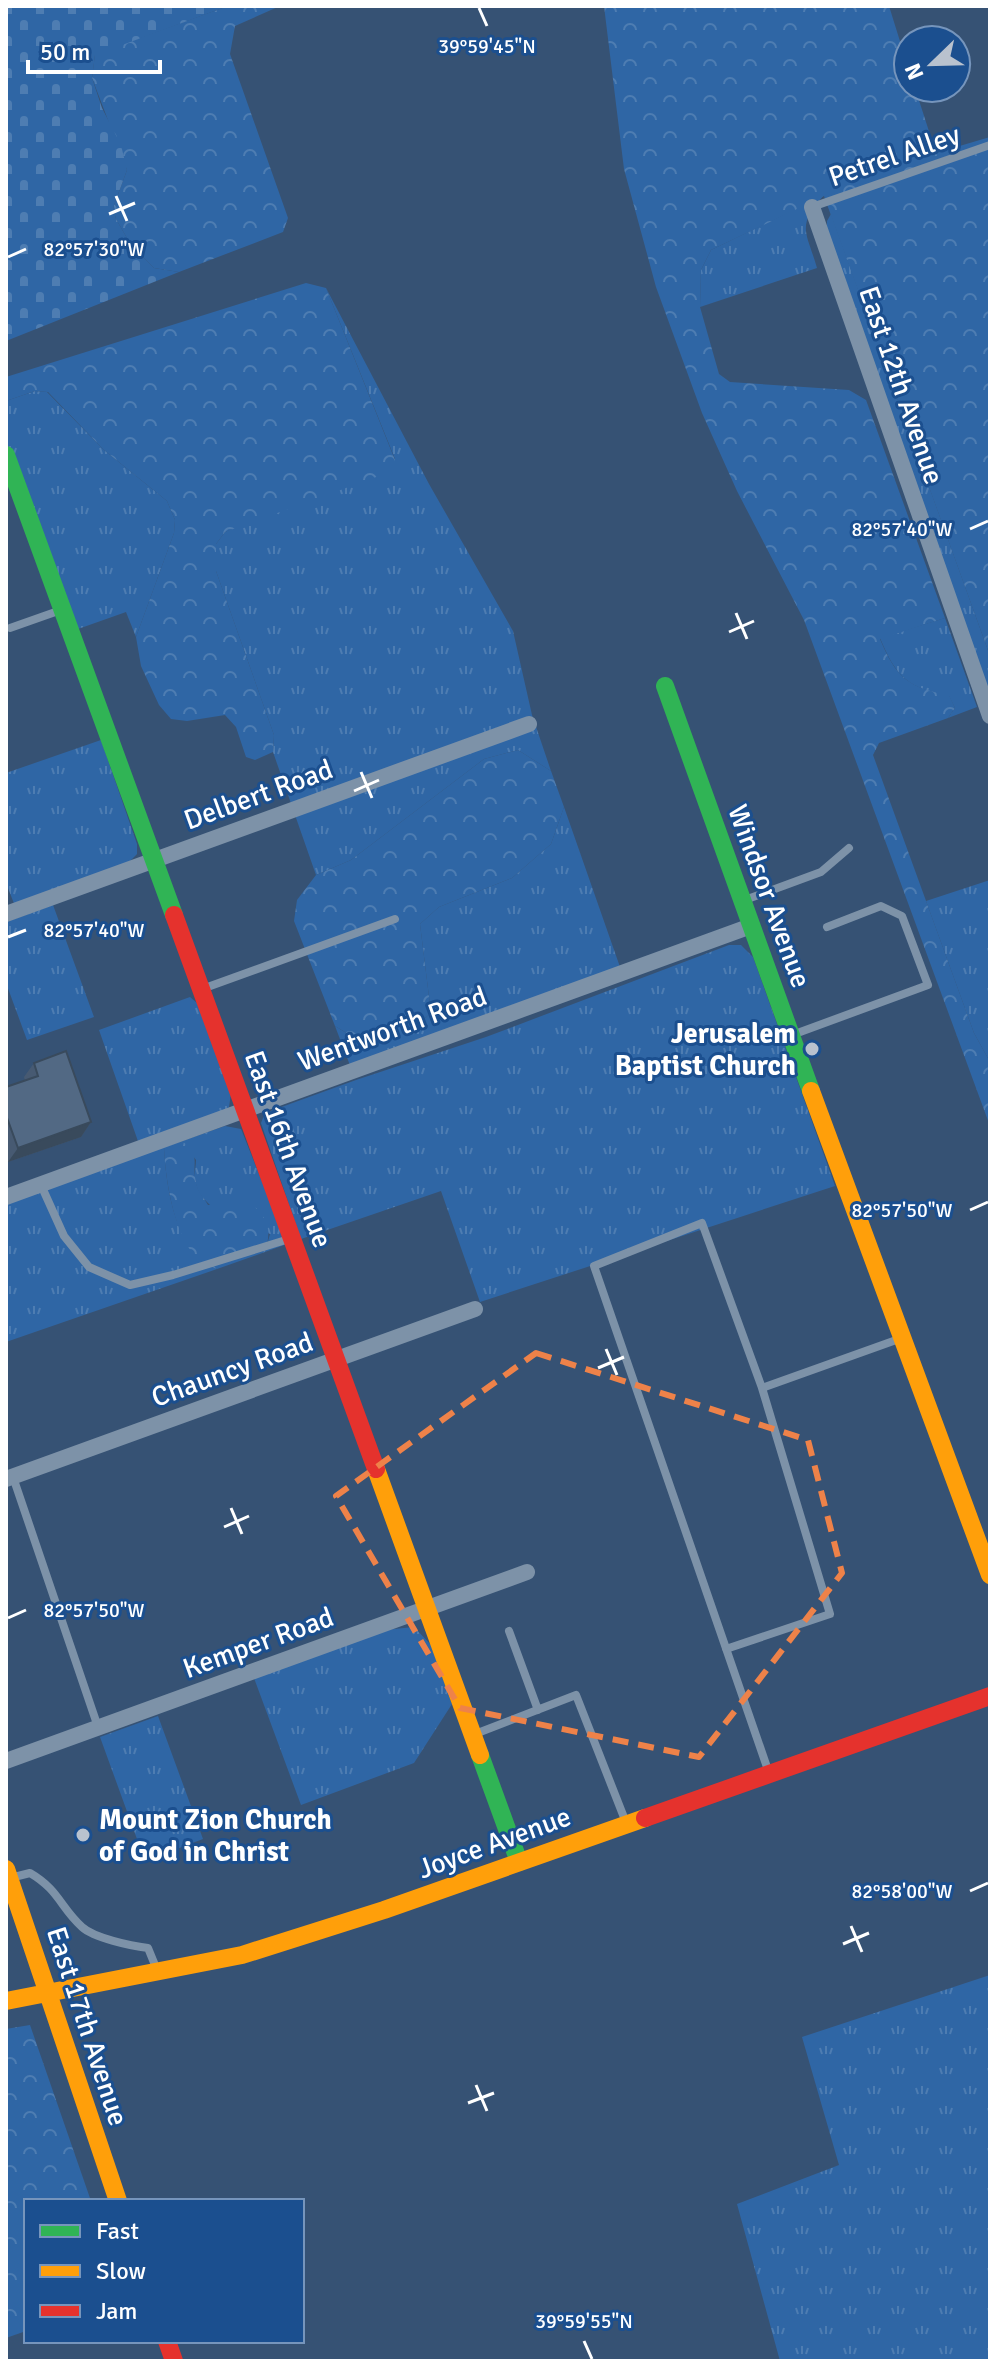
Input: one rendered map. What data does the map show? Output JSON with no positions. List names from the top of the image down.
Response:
{
  "streets": {
    "street": [
      "East 12th Avenue",
      "Delbert Road",
      "Windsor Avenue",
      "Wentworth Road",
      "East 16th Avenue",
      "Chauncy Road",
      "Kemper Road",
      "Joyce Avenue",
      "East 17th Avenue"
    ],
    "lane": ["Petrel Alley"]
  },
  "crossings": [
    ["Petrel Alley", "East 12th Avenue"],
    ["Delbert Road", "East 16th Avenue"],
    ["Windsor Avenue", "Wentworth Road"],
    ["Wentworth Road", "East 16th Avenue"],
    ["East 16th Avenue", "Chauncy Road"],
    ["East 16th Avenue", "Kemper Road"],
    ["East 16th Avenue", "Joyce Avenue"],
    ["Joyce Avenue", "East 17th Avenue"]
  ],
  "places": ["Jerusalem Baptist Church", "Mount Zion Church of God in Christ"],
  "legend": ["Fast", "Slow", "Jam"],
  "scale_bar": "50 m",
  "north": "bottom left",
  "coordinates": [
    "39°59'45\"N",
    "82°57'30\"W",
    "82°57'40\"W",
    "82°57'50\"W",
    "82°58'00\"W",
    "39°59'55\"N"
  ]
}
